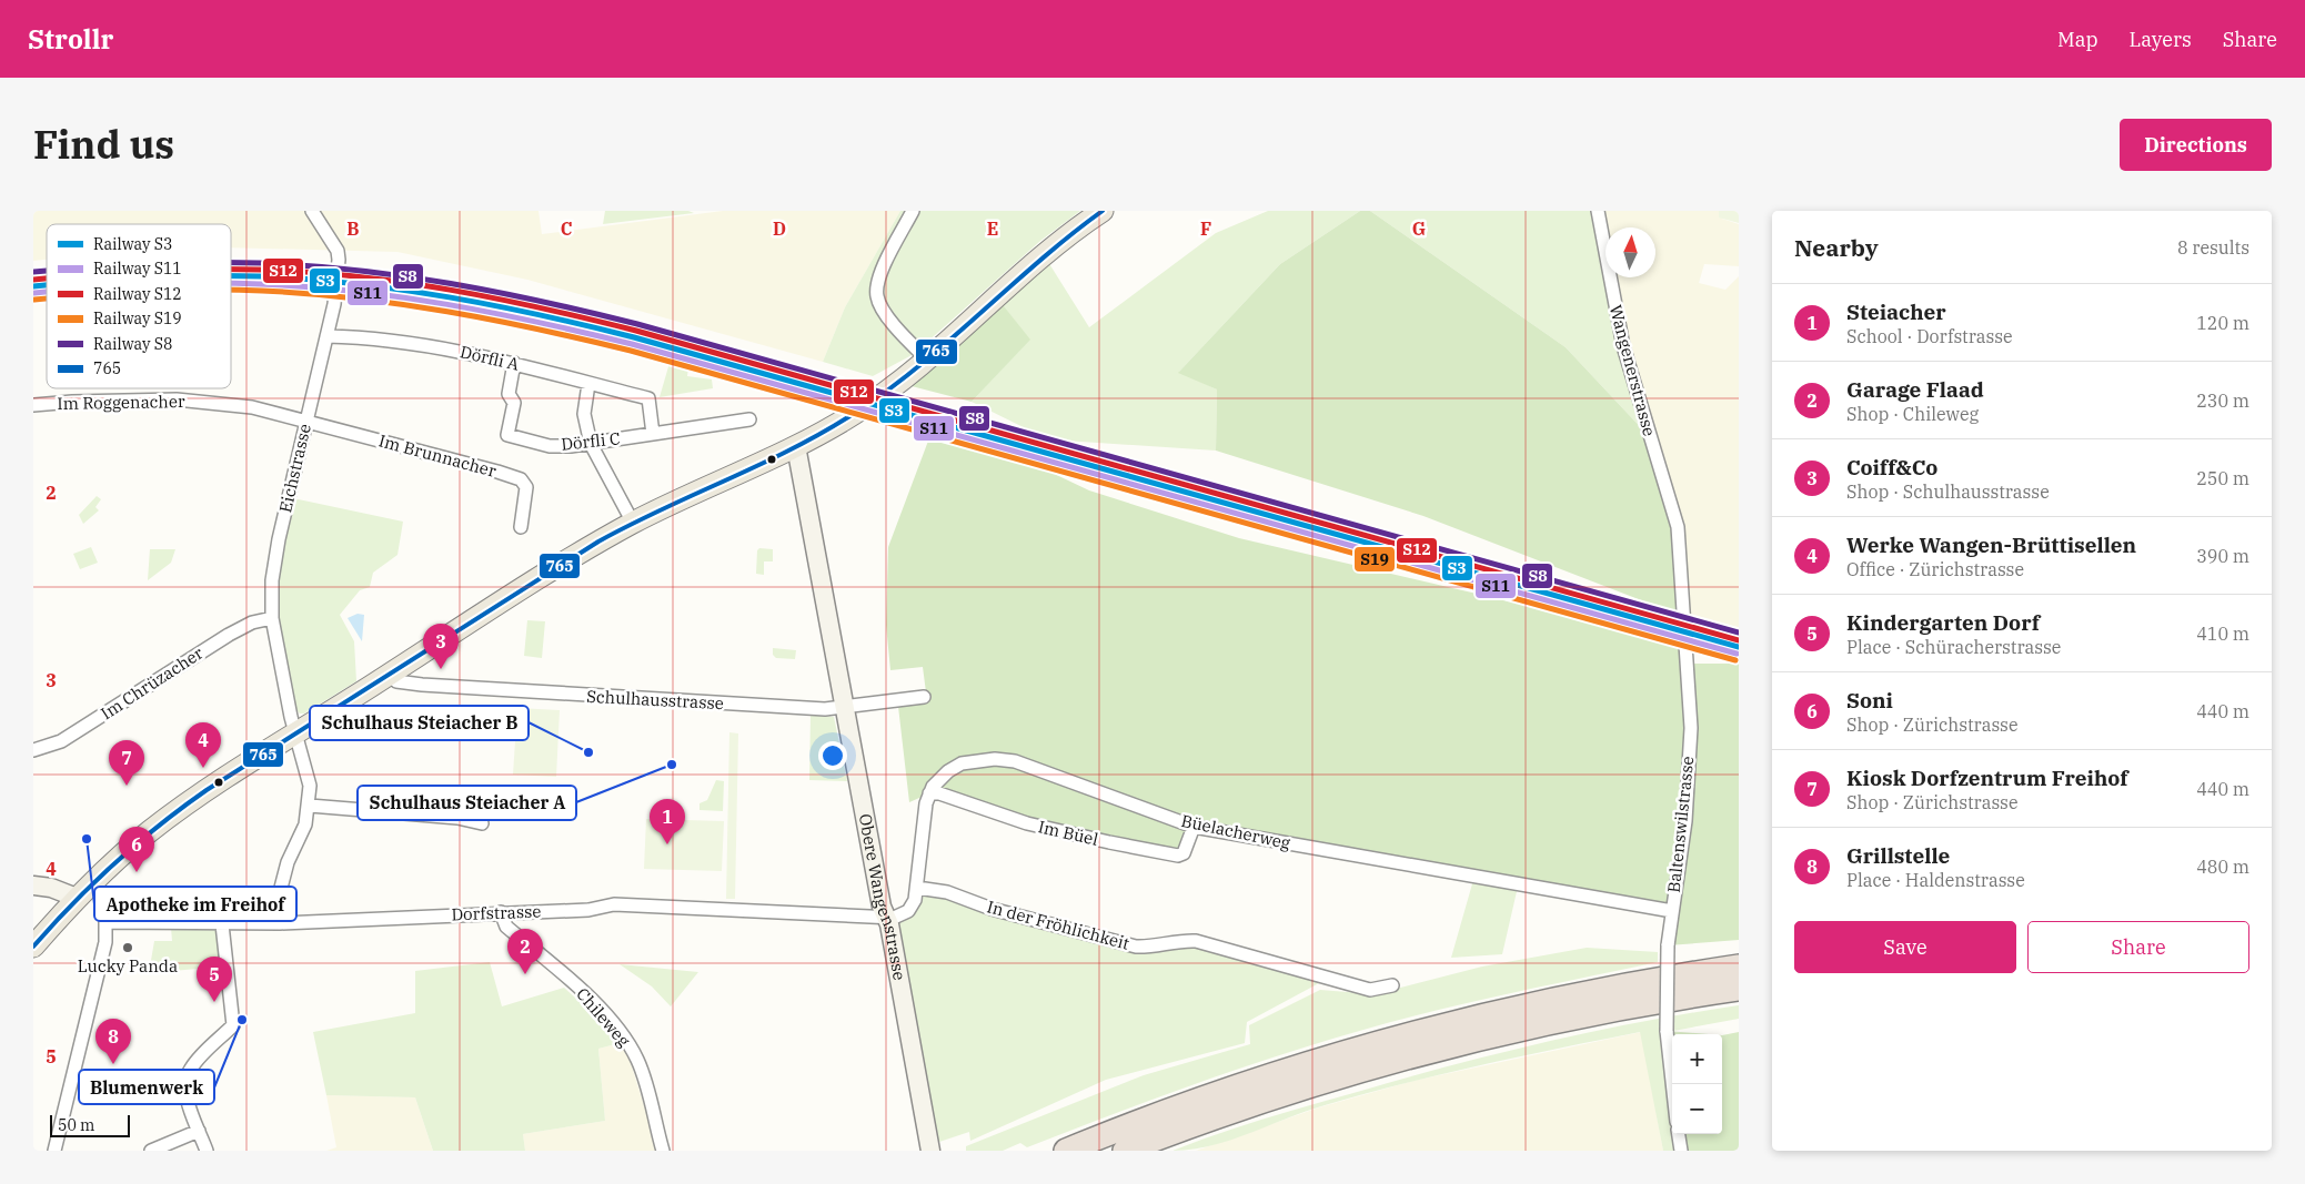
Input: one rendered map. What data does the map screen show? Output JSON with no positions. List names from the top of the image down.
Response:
{
  "streets": {
    "street": [
      "Dörfli A",
      "Wangenerstrasse",
      "Im Roggenacher",
      "Dörfli C",
      "Im Brunnacher",
      "Eichstrasse",
      "Im Chrüzacher",
      "Schulhausstrasse",
      "Baltenswilstrasse",
      "Büelacherweg",
      "Im Büel",
      "Obere Wangenstrasse",
      "Dorfstrasse",
      "In der Fröhlichkeit",
      "Chileweg"
    ]
  },
  "crossings": [
    ["Dörfli A", "Dörfli C"],
    ["Dörfli A", "Eichstrasse"],
    ["Wangenerstrasse", "Baltenswilstrasse"],
    ["Im Roggenacher", "Im Brunnacher"],
    ["Im Roggenacher", "Eichstrasse"],
    ["Im Brunnacher", "Eichstrasse"],
    ["Eichstrasse", "Im Chrüzacher"],
    ["Eichstrasse", "Dorfstrasse"],
    ["Schulhausstrasse", "Obere Wangenstrasse"],
    ["Baltenswilstrasse", "Büelacherweg"],
    ["Büelacherweg", "Im Büel"],
    ["Büelacherweg", "Obere Wangenstrasse"],
    ["Büelacherweg", "Dorfstrasse"],
    ["Büelacherweg", "In der Fröhlichkeit"],
    ["Obere Wangenstrasse", "Dorfstrasse"],
    ["Dorfstrasse", "Chileweg"]
  ],
  "places": [
    "Schulhaus Steiacher B",
    "Schulhaus Steiacher A",
    "Apotheke im Freihof",
    "Lucky Panda",
    "Blumenwerk"
  ],
  "lines": [
    "transit line 765",
    "rail line S8",
    "rail line S12",
    "rail line S3",
    "rail line S11",
    "rail line S19"
  ],
  "legend": [
    "Railway S3",
    "Railway S11",
    "Railway S12",
    "Railway S19",
    "Railway S8",
    "765"
  ],
  "scale_bar": "50 m",
  "north": "top",
  "page": {
    "header": "Strollr",
    "nav": ["Map", "Layers", "Share"],
    "title": "Find us",
    "buttons": [
      "Directions",
      ["Save", "Share"]
    ],
    "heading": ["Nearby", "8 results"],
    "list": [
      {
        "mark": "1",
        "name": "Steiacher",
        "note": "School · Dorfstrasse",
        "value": "120 m"
      },
      {
        "mark": "2",
        "name": "Garage Flaad",
        "note": "Shop · Chileweg",
        "value": "230 m"
      },
      {
        "mark": "3",
        "name": "Coiff&Co",
        "note": "Shop · Schulhausstrasse",
        "value": "250 m"
      },
      {
        "mark": "4",
        "name": "Werke Wangen-Brüttisellen",
        "note": "Office · Zürichstrasse",
        "value": "390 m"
      },
      {
        "mark": "5",
        "name": "Kindergarten Dorf",
        "note": "Place · Schüracherstrasse",
        "value": "410 m"
      },
      {
        "mark": "6",
        "name": "Soni",
        "note": "Shop · Zürichstrasse",
        "value": "440 m"
      },
      {
        "mark": "7",
        "name": "Kiosk Dorfzentrum Freihof",
        "note": "Shop · Zürichstrasse",
        "value": "440 m"
      },
      {
        "mark": "8",
        "name": "Grillstelle",
        "note": "Place · Haldenstrasse",
        "value": "480 m"
      }
    ],
    "pins": [
      "3",
      "4",
      "7",
      "1",
      "6",
      "2",
      "5",
      "8"
    ],
    "map_buttons": ["+", "−"],
    "scale": "50 m"
  },
  "grid": {
    "columns": [
      "B",
      "C",
      "D",
      "E",
      "F",
      "G"
    ],
    "rows": [
      "2",
      "3",
      "4",
      "5"
    ]
  }
}
